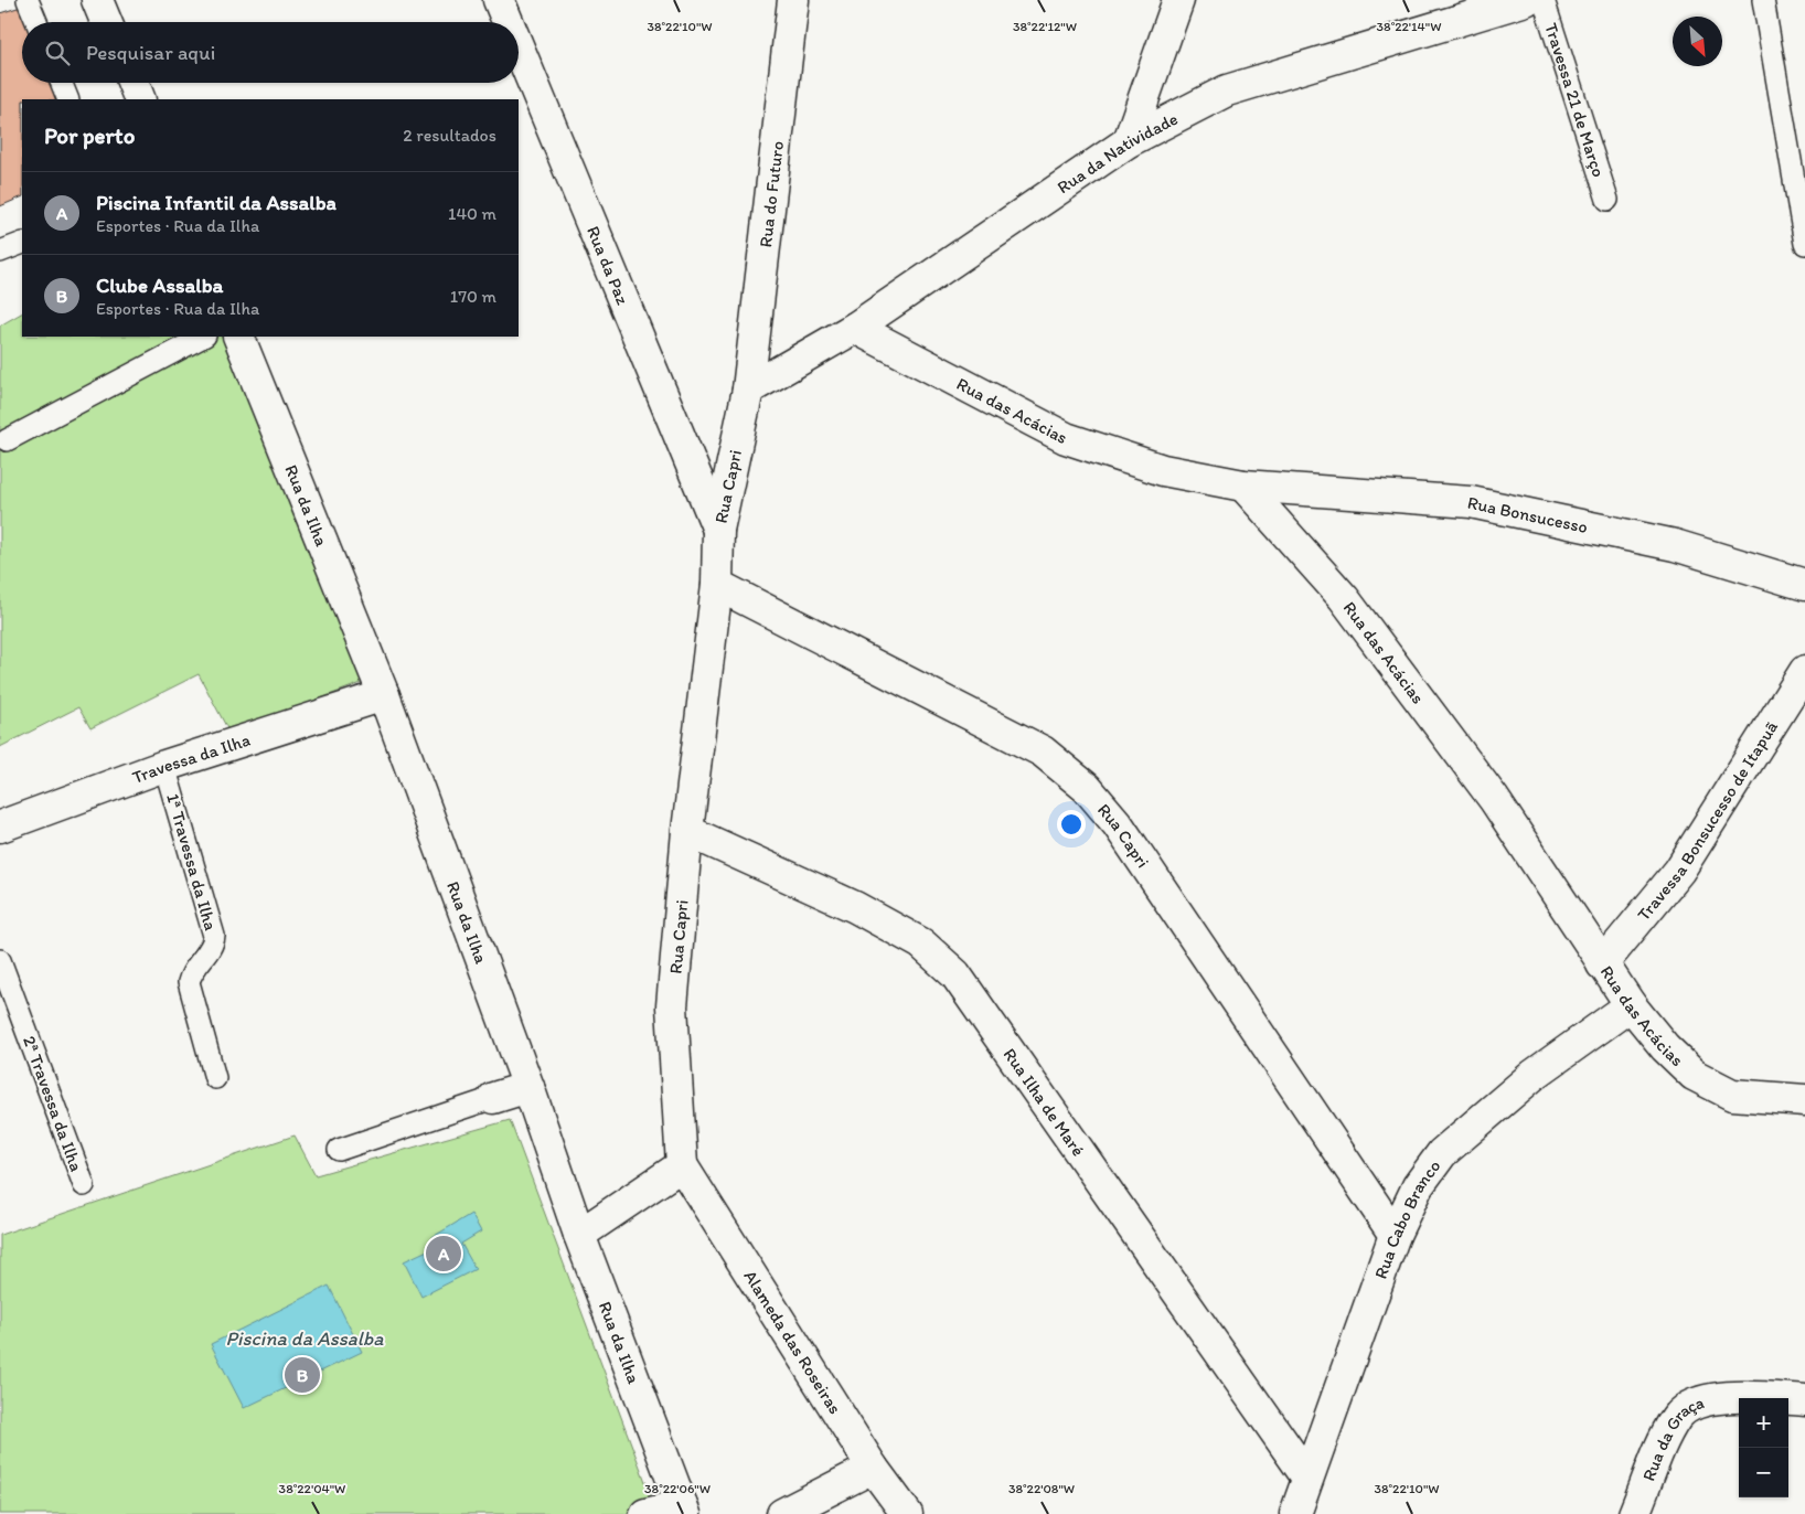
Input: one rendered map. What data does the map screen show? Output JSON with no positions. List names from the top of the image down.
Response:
{
  "streets": {
    "street": [
      "Rua da Natividade",
      "Rua do Futuro",
      "Rua da Paz",
      "Rua das Acácias",
      "Rua Capri",
      "Rua da Ilha",
      "Rua Bonsucesso",
      "Travessa da Ilha",
      "Travessa Bonsucesso de Itapuã",
      "Rua Ilha de Maré",
      "Rua Cabo Branco",
      "Alameda das Roseiras",
      "Rua da Graça"
    ],
    "lane": ["Travessa 21 de Março", "1ª Travessa da Ilha", "2ª Travessa da Ilha"]
  },
  "crossings": [
    ["Rua da Natividade", "Rua do Futuro"],
    ["Rua da Natividade", "Rua das Acácias"],
    ["Rua da Natividade", "Rua Capri"],
    ["Rua do Futuro", "Rua Capri"],
    ["Rua da Paz", "Rua Capri"],
    ["Rua das Acácias", "Rua Bonsucesso"],
    ["Rua das Acácias", "Travessa Bonsucesso de Itapuã"],
    ["Rua das Acácias", "Rua Cabo Branco"],
    ["Rua Capri", "Rua Ilha de Maré"],
    ["Rua Capri", "Rua Cabo Branco"],
    ["Rua Capri", "Alameda das Roseiras"],
    ["Rua da Ilha", "Travessa da Ilha"],
    ["Travessa da Ilha", "1ª Travessa da Ilha"],
    ["Rua Ilha de Maré", "Rua Cabo Branco"]
  ],
  "water": ["Piscina da Assalba"],
  "north": "bottom right",
  "page": {
    "search": "Pesquisar aqui",
    "heading": ["Por perto", "2 resultados"],
    "list": [
      {
        "mark": "A",
        "name": "Piscina Infantil da Assalba",
        "note": "Esportes · Rua da Ilha",
        "value": "140 m"
      },
      {
        "mark": "B",
        "name": "Clube Assalba",
        "note": "Esportes · Rua da Ilha",
        "value": "170 m"
      }
    ],
    "pins": ["A", "B"],
    "map_buttons": ["+", "−"]
  },
  "coordinates": [
    "38°22'10\"W",
    "38°22'12\"W",
    "38°22'14\"W",
    "38°22'04\"W",
    "38°22'06\"W",
    "38°22'08\"W"
  ]
}
